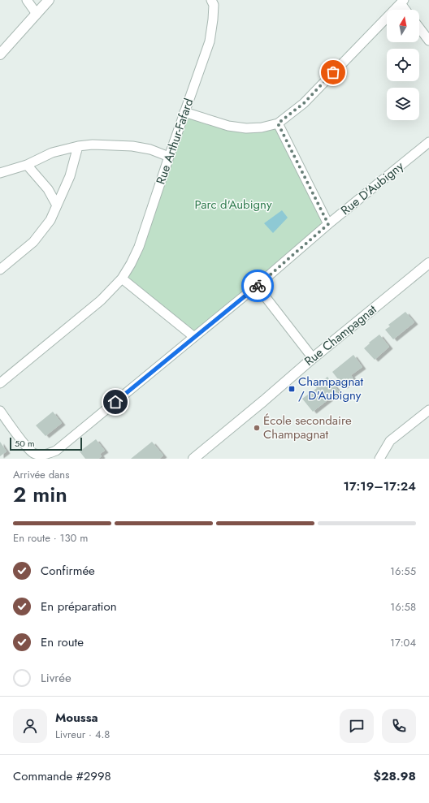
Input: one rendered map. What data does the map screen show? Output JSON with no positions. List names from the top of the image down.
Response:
{
  "streets": {
    "street": ["Rue Arthur-Fafard", "Rue D'Aubigny", "Rue Champagnat"]
  },
  "parks": ["Parc d'Aubigny"],
  "places": {
    "transit": ["Champagnat / D'Aubigny"],
    "other": ["École secondaire Champagnat"]
  },
  "scale_bar": "50 m",
  "north": "top",
  "page": {
    "scale": "50 m",
    "heading": ["2 min", "Arrivée dans", "17:19–17:24"],
    "panel": [
      "Moussa",
      "Livreur · 4.8",
      "Commande #2998",
      "$28.98"
    ],
    "bar": "En route · 130 m",
    "list": [
      ["Confirmée", "16:55"],
      ["En préparation", "16:58"],
      ["En route", "17:04"],
      "Livrée"
    ]
  }
}
